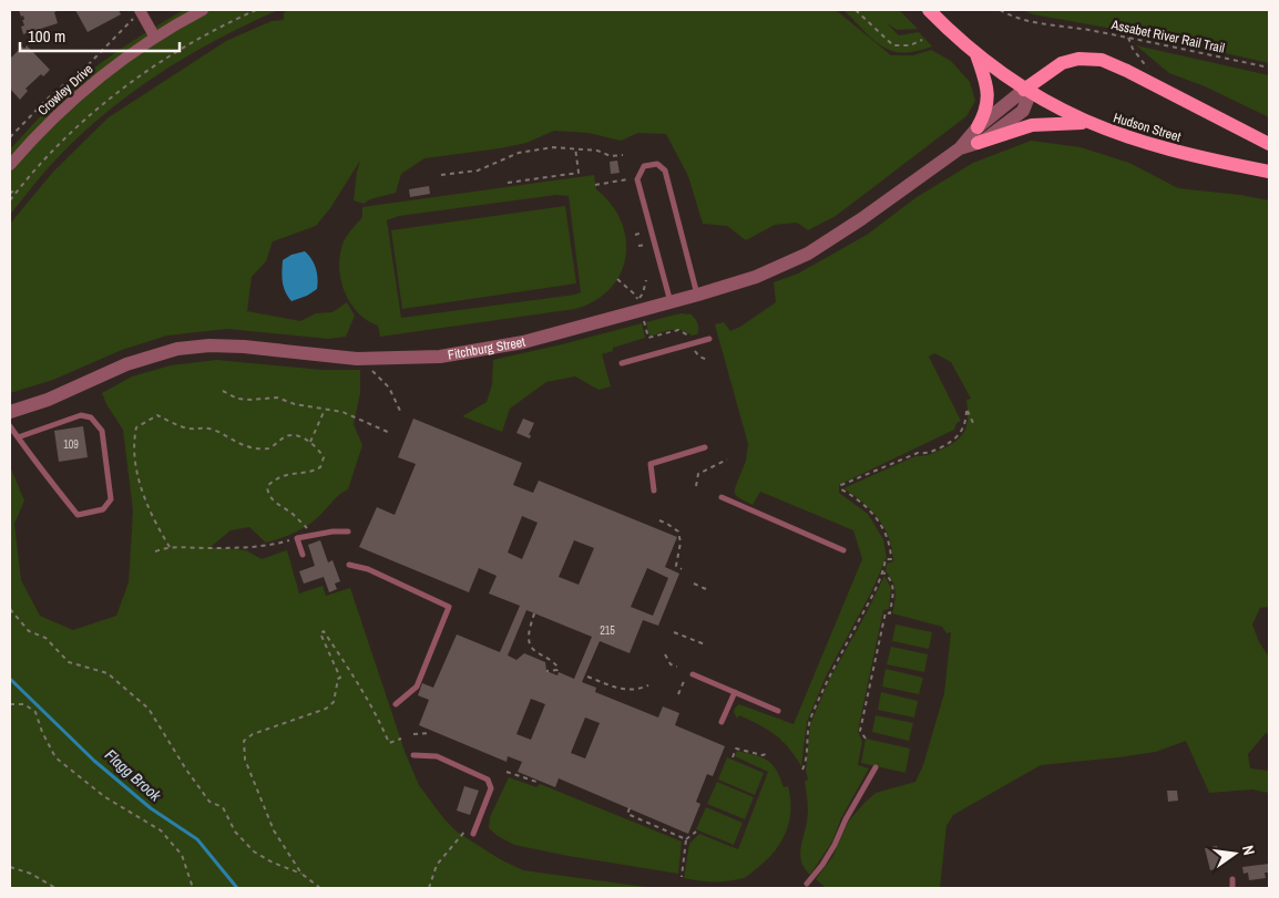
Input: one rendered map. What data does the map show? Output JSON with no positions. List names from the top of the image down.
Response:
{
  "streets": {
    "main road": ["Hudson Street"],
    "street": ["Crowley Drive", "Fitchburg Street"],
    "path": ["Assabet River Rail Trail"]
  },
  "water": ["Flagg Brook"],
  "house_numbers": ["109", "215"],
  "scale_bar": "100 m",
  "north": "right"
}
